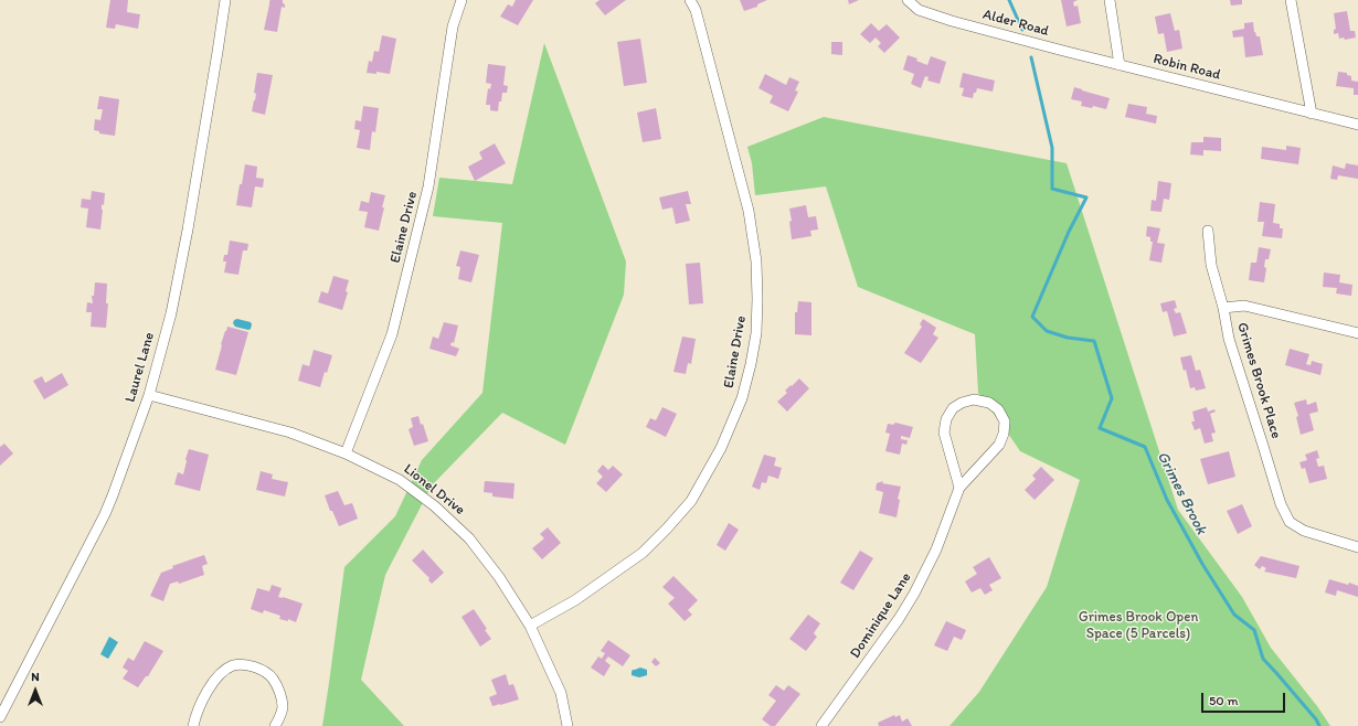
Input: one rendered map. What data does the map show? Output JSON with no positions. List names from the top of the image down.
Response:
{
  "streets": {
    "street": [
      "Alder Road",
      "Robin Road",
      "Elaine Drive",
      "Laurel Lane",
      "Grimes Brook Place",
      "Lionel Drive",
      "Dominique Lane"
    ]
  },
  "crossings": [
    ["Alder Road", "Robin Road"],
    ["Elaine Drive", "Lionel Drive"],
    ["Laurel Lane", "Lionel Drive"]
  ],
  "water": ["Grimes Brook"],
  "parks": ["Grimes Brook Open Space (5 Parcels)"],
  "scale_bar": "50 m",
  "north": "top"
}
